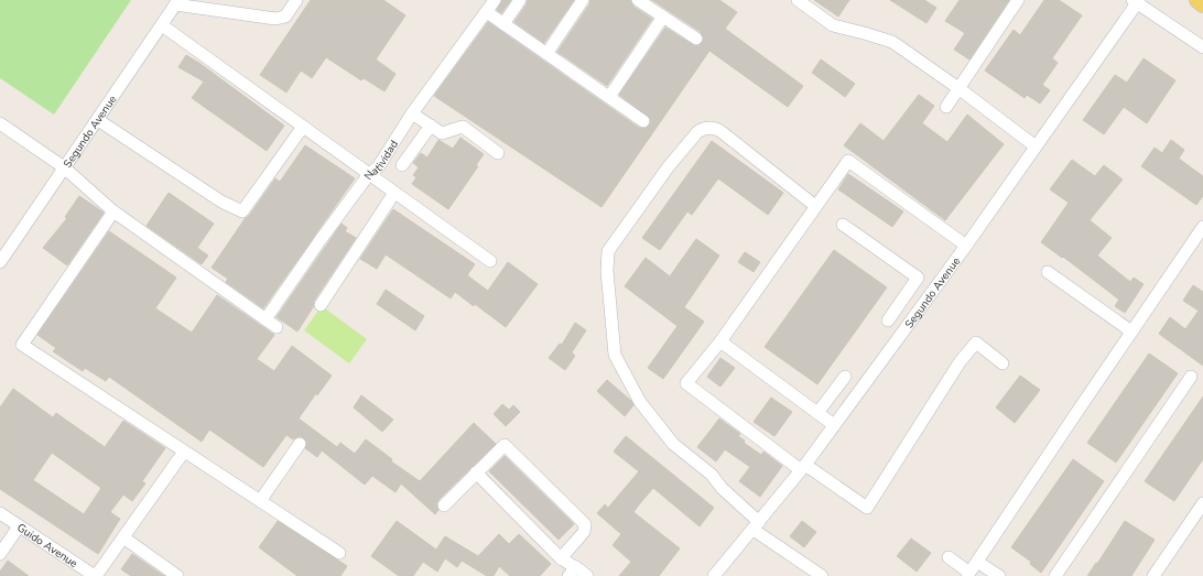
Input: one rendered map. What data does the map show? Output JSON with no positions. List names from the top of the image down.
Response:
{
  "streets": {
    "street": ["Segundo Avenue", "Natividad", "Guido Avenue"]
  }
}
